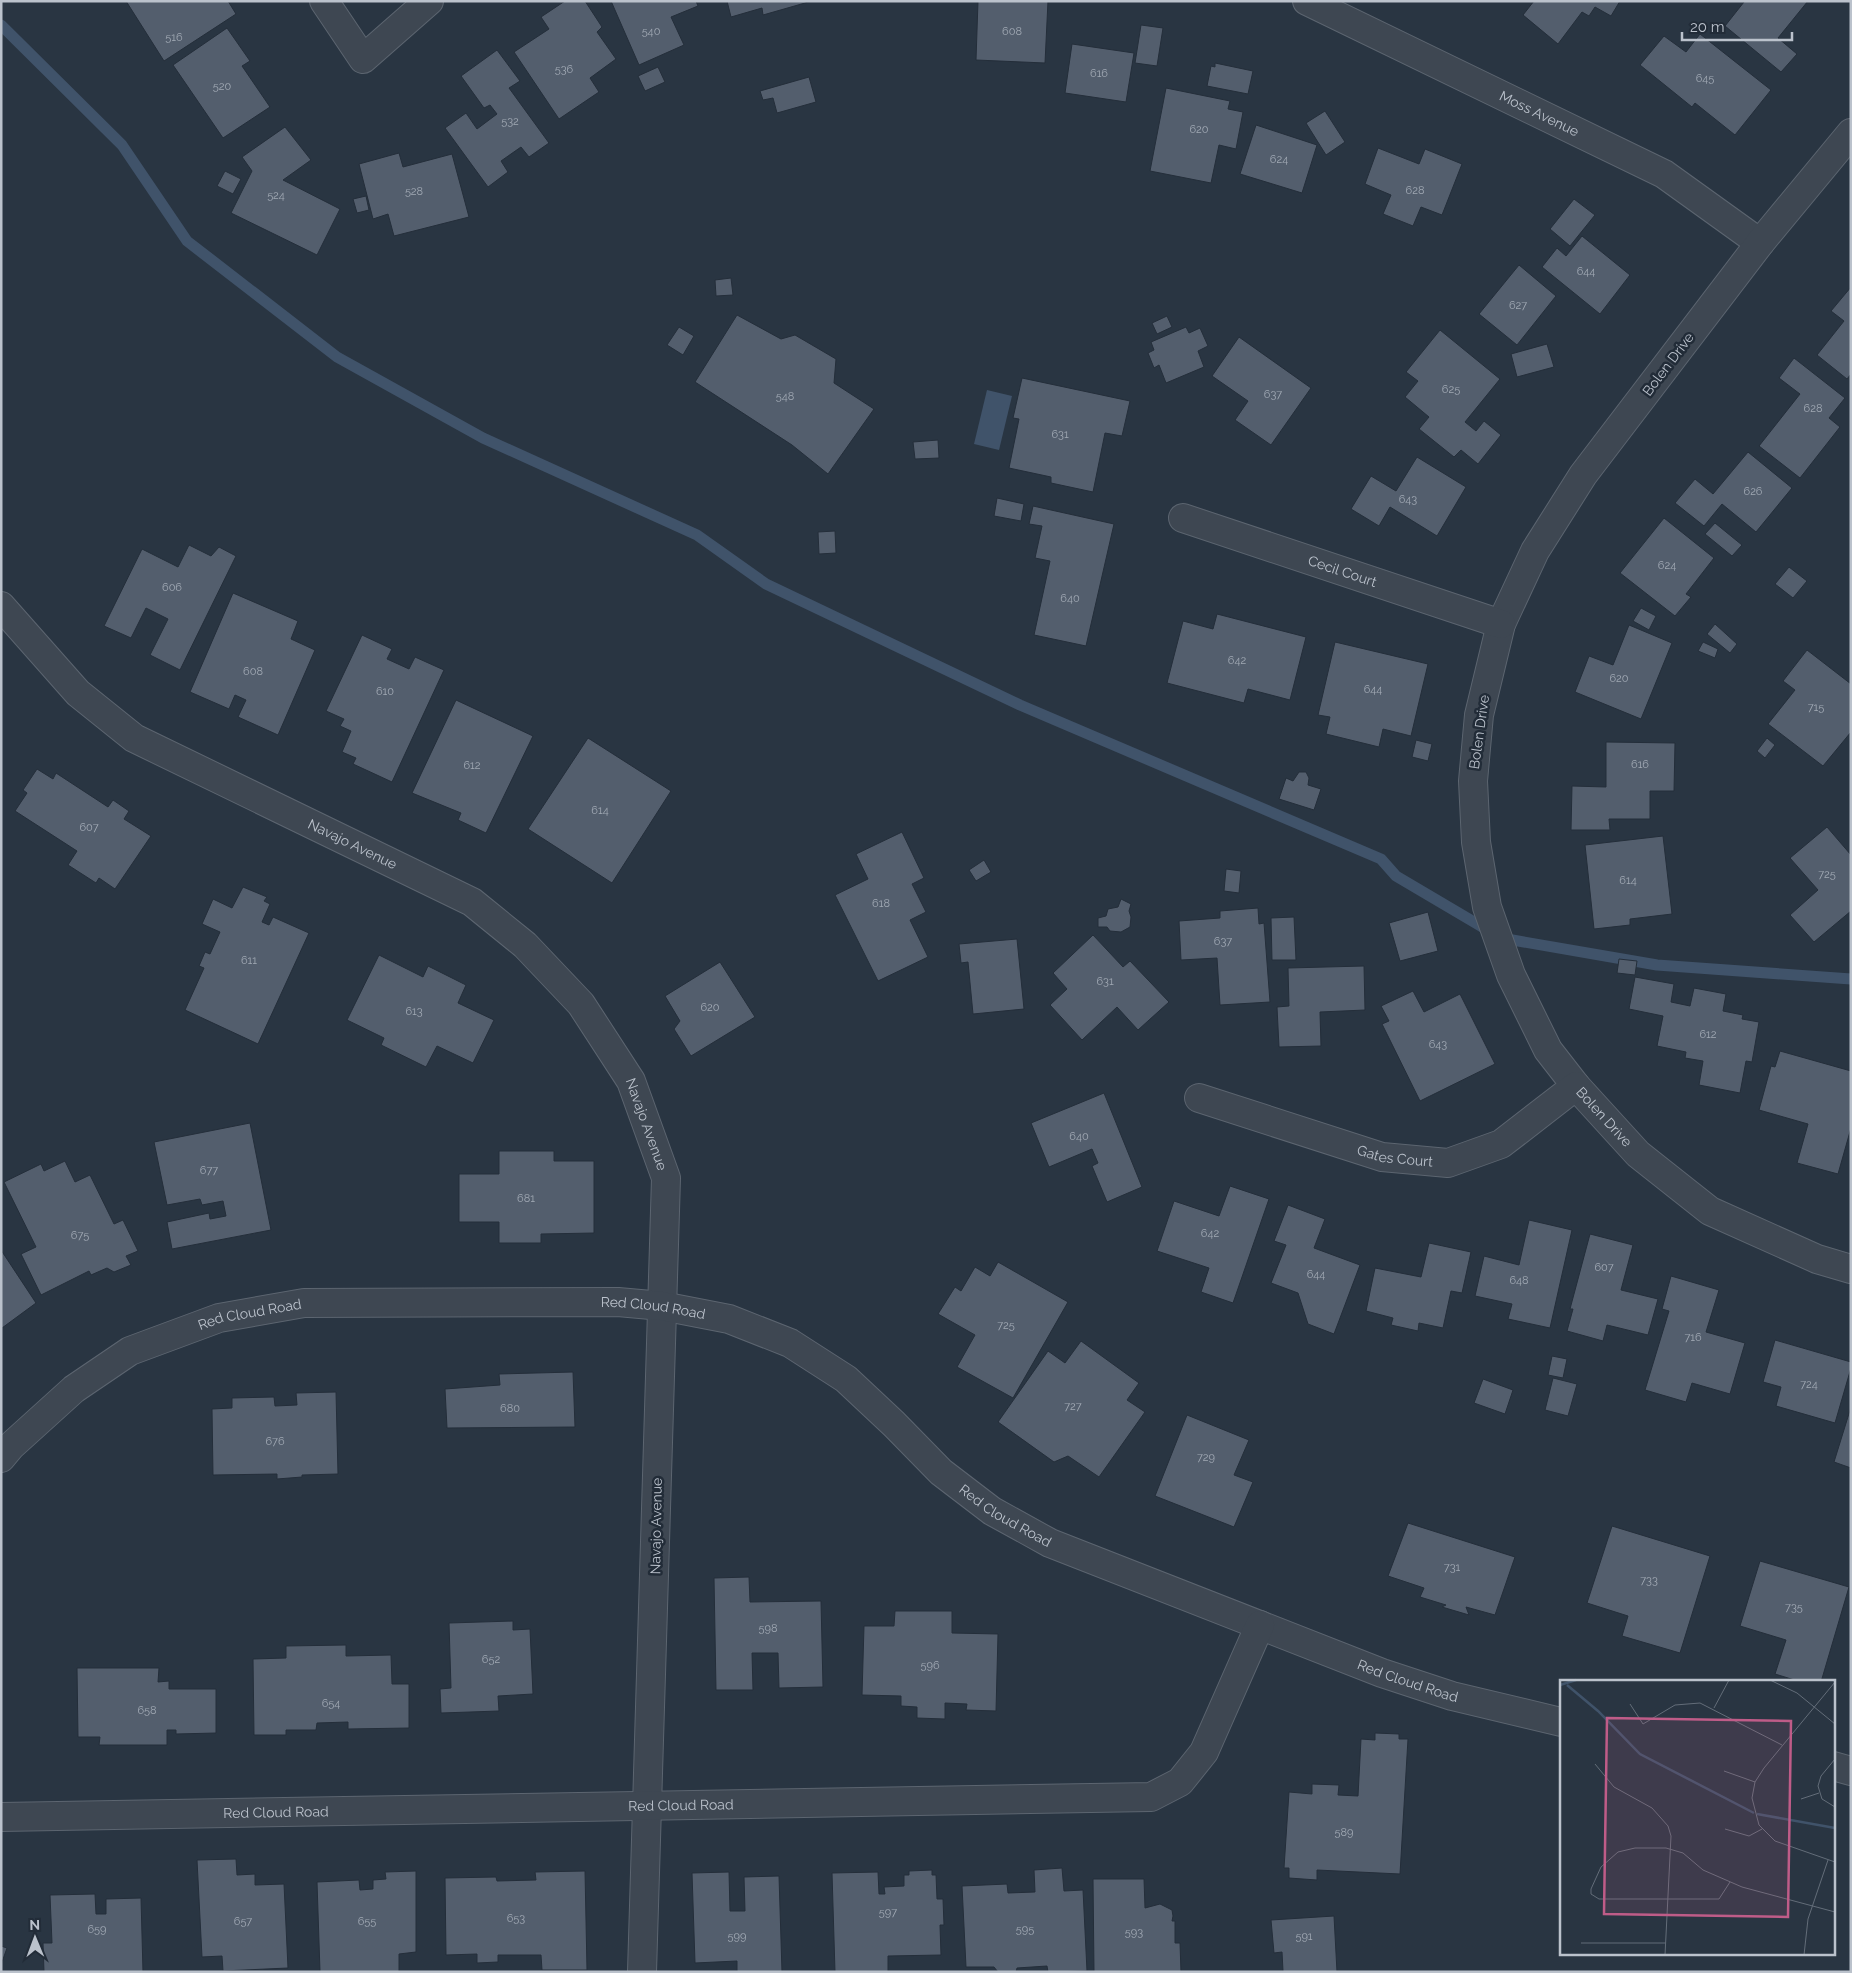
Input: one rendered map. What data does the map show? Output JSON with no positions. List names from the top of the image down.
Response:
{
  "streets": {
    "street": [
      "Moss Avenue",
      "Bolen Drive",
      "Cecil Court",
      "Navajo Avenue",
      "Gates Court",
      "Red Cloud Road"
    ]
  },
  "crossings": [
    ["Moss Avenue", "Bolen Drive"],
    ["Bolen Drive", "Cecil Court"],
    ["Bolen Drive", "Gates Court"],
    ["Navajo Avenue", "Red Cloud Road"]
  ],
  "house_numbers": [
    "540",
    "608",
    "516",
    "536",
    "616",
    "645",
    "520",
    "532",
    "620",
    "624",
    "628",
    "528",
    "524",
    "644",
    "627",
    "625",
    "637",
    "548",
    "628",
    "631",
    "626",
    "643",
    "624",
    "606",
    "640",
    "642",
    "608",
    "620",
    "644",
    "610",
    "715",
    "616",
    "612",
    "614",
    "607",
    "725",
    "614",
    "618",
    "637",
    "611",
    "631",
    "620",
    "613",
    "612",
    "643",
    "640",
    "677",
    "681",
    "642",
    "675",
    "607",
    "644",
    "648",
    "725",
    "716",
    "724",
    "727",
    "680",
    "676",
    "729",
    "731",
    "733",
    "735",
    "598",
    "652",
    "596",
    "654",
    "658",
    "589",
    "597",
    "653",
    "657",
    "655",
    "659",
    "595",
    "593",
    "599",
    "591"
  ],
  "scale_bar": "20 m",
  "north": "top"
}
